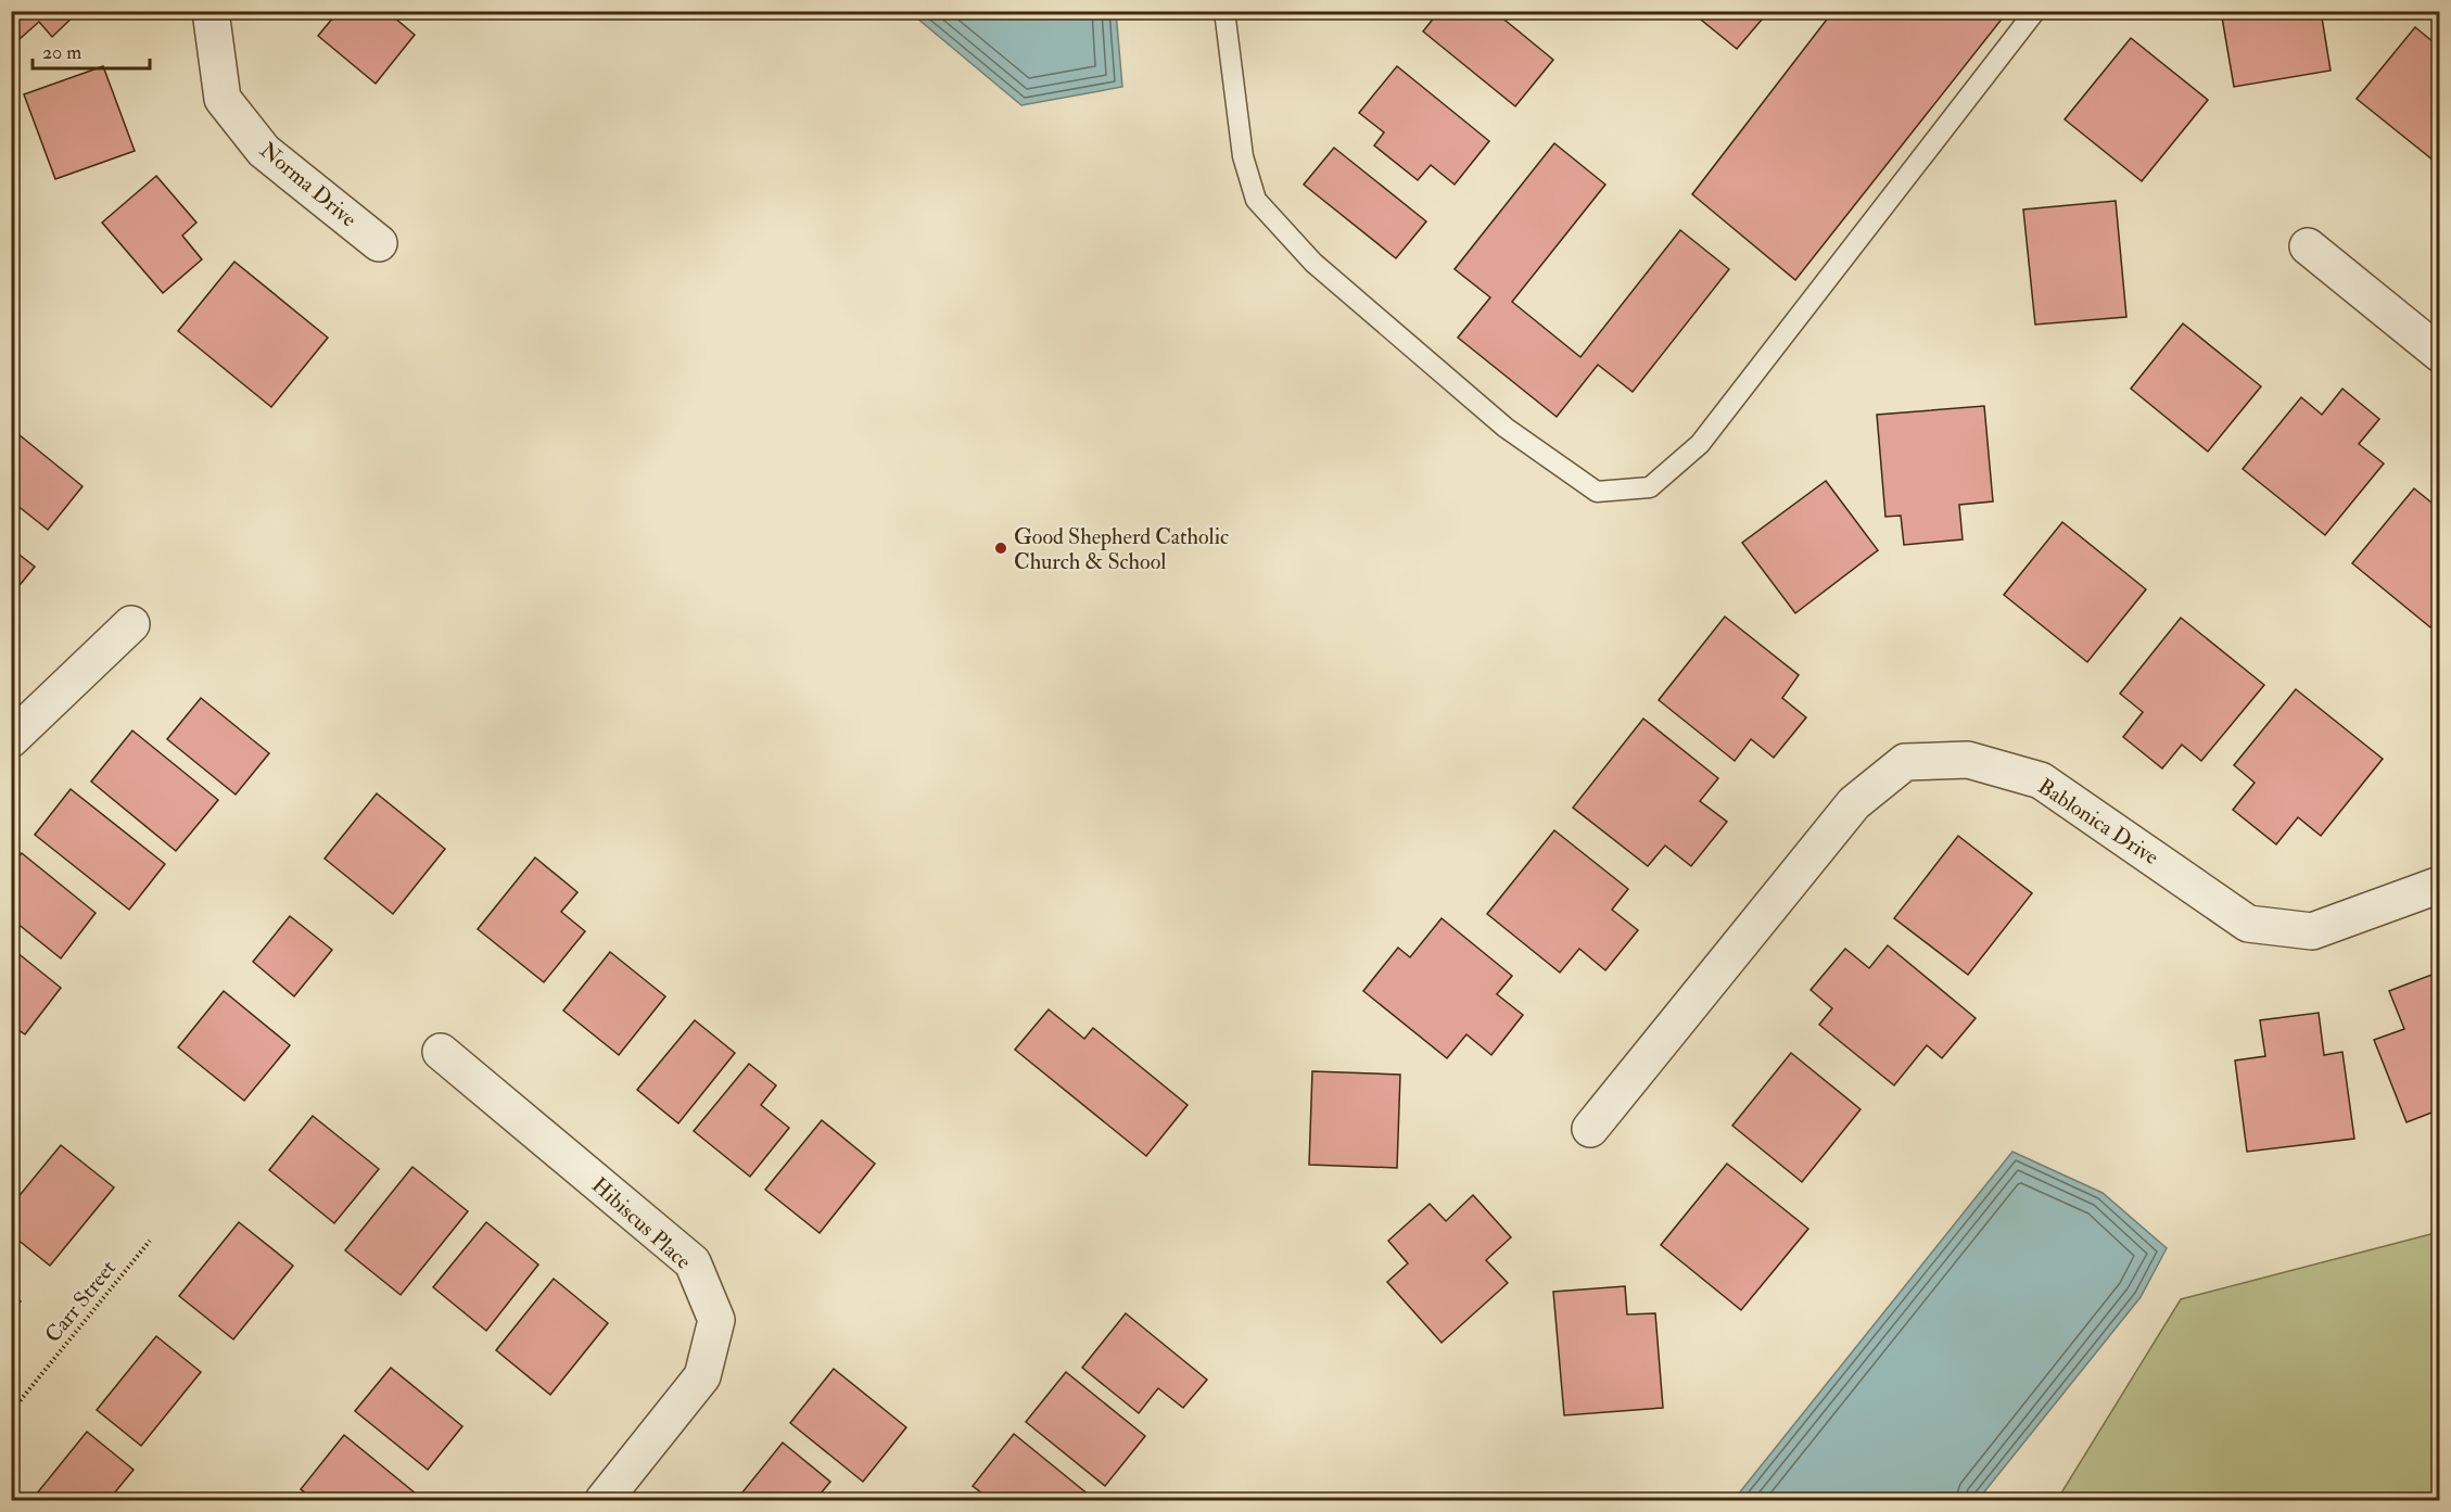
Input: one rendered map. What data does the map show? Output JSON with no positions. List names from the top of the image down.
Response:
{
  "streets": {
    "street": ["Norma Drive", "Bablonica Drive", "Hibiscus Place"],
    "path": ["Carr Street"]
  },
  "places": ["Good Shepherd Catholic Church & School"],
  "scale_bar": "20 m"
}
